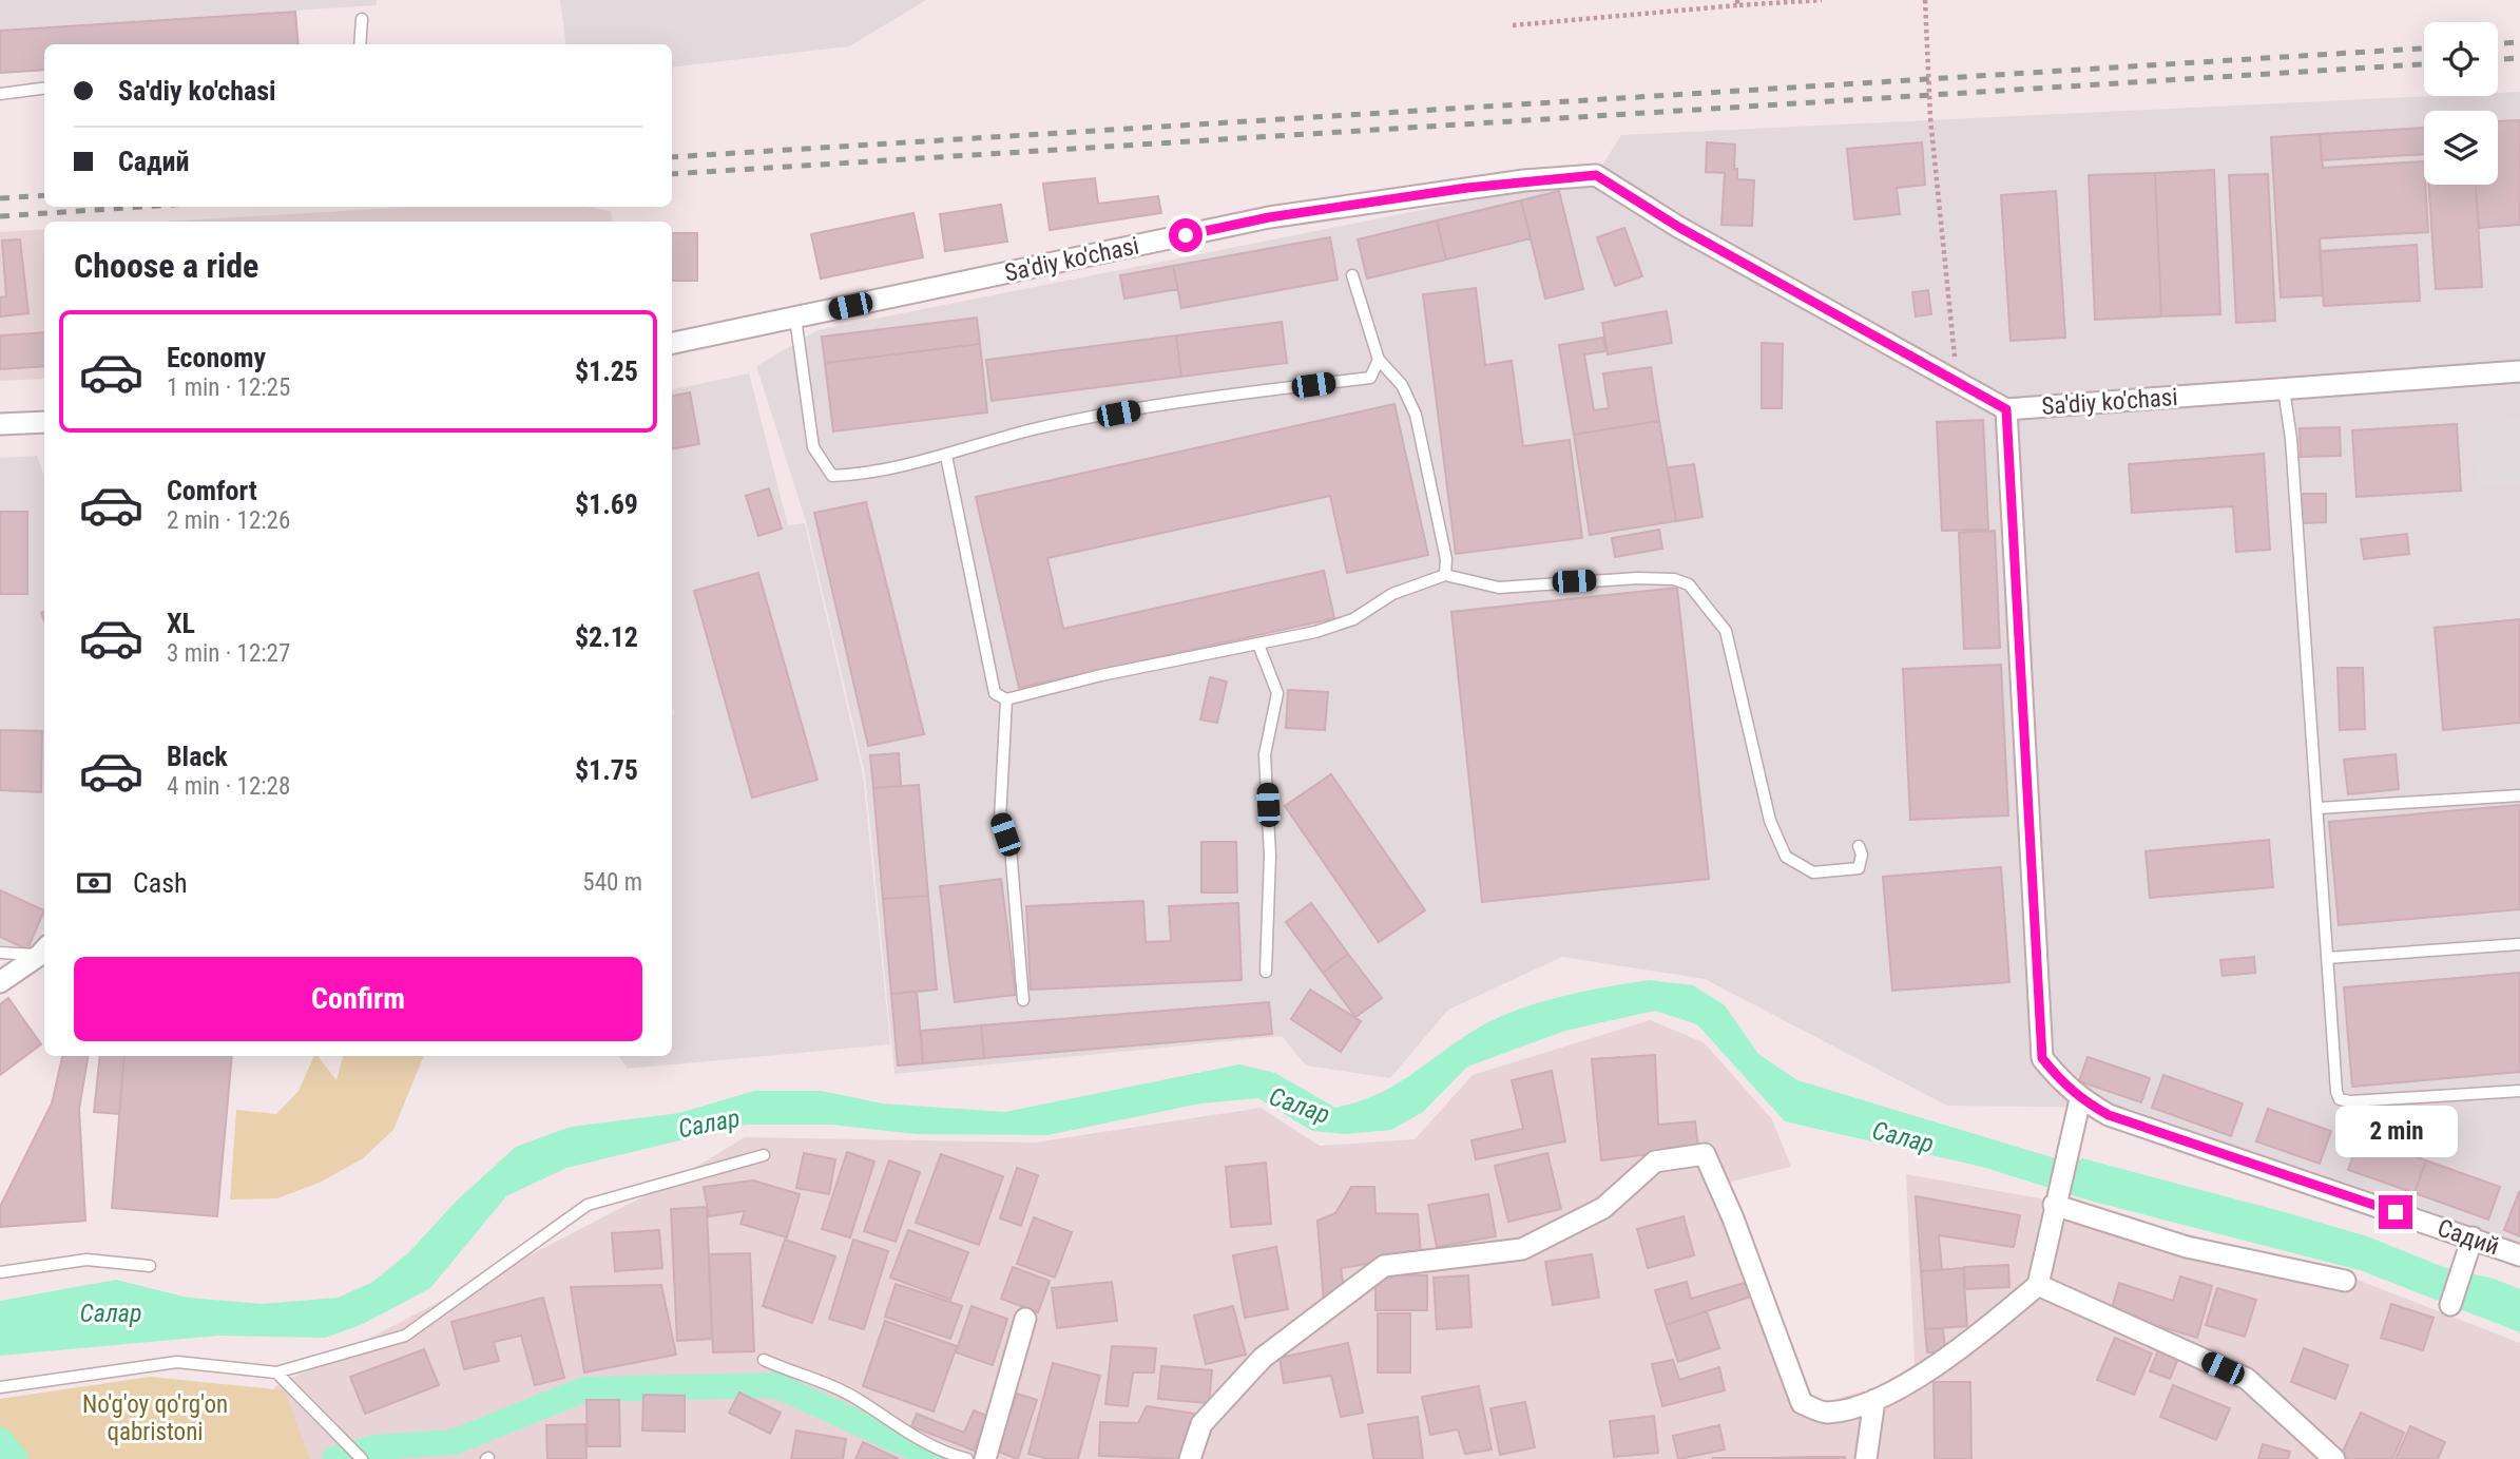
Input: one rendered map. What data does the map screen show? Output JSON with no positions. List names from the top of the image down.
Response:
{
  "streets": {
    "street": ["Sa'diy ko'chasi", "Садий"]
  },
  "crossings": [
    ["Sa'diy ko'chasi", "Садий"]
  ],
  "water": ["Салар"],
  "parks": ["No'g'oy qo'rg'on qabristoni"],
  "page": {
    "banner": ["Sa'diy ko'chasi", "Садий"],
    "heading": "Choose a ride",
    "list": [
      {
        "name": "Economy",
        "note": "1 min · 12:25",
        "value": "$1.25"
      },
      {
        "name": "Comfort",
        "note": "2 min · 12:26",
        "value": "$1.69"
      },
      {
        "name": "XL",
        "note": "3 min · 12:27",
        "value": "$2.12"
      },
      {
        "name": "Black",
        "note": "4 min · 12:28",
        "value": "$1.75"
      }
    ],
    "pay": ["Cash", "540 m"],
    "buttons": "Confirm",
    "bubble": "2 min"
  }
}
